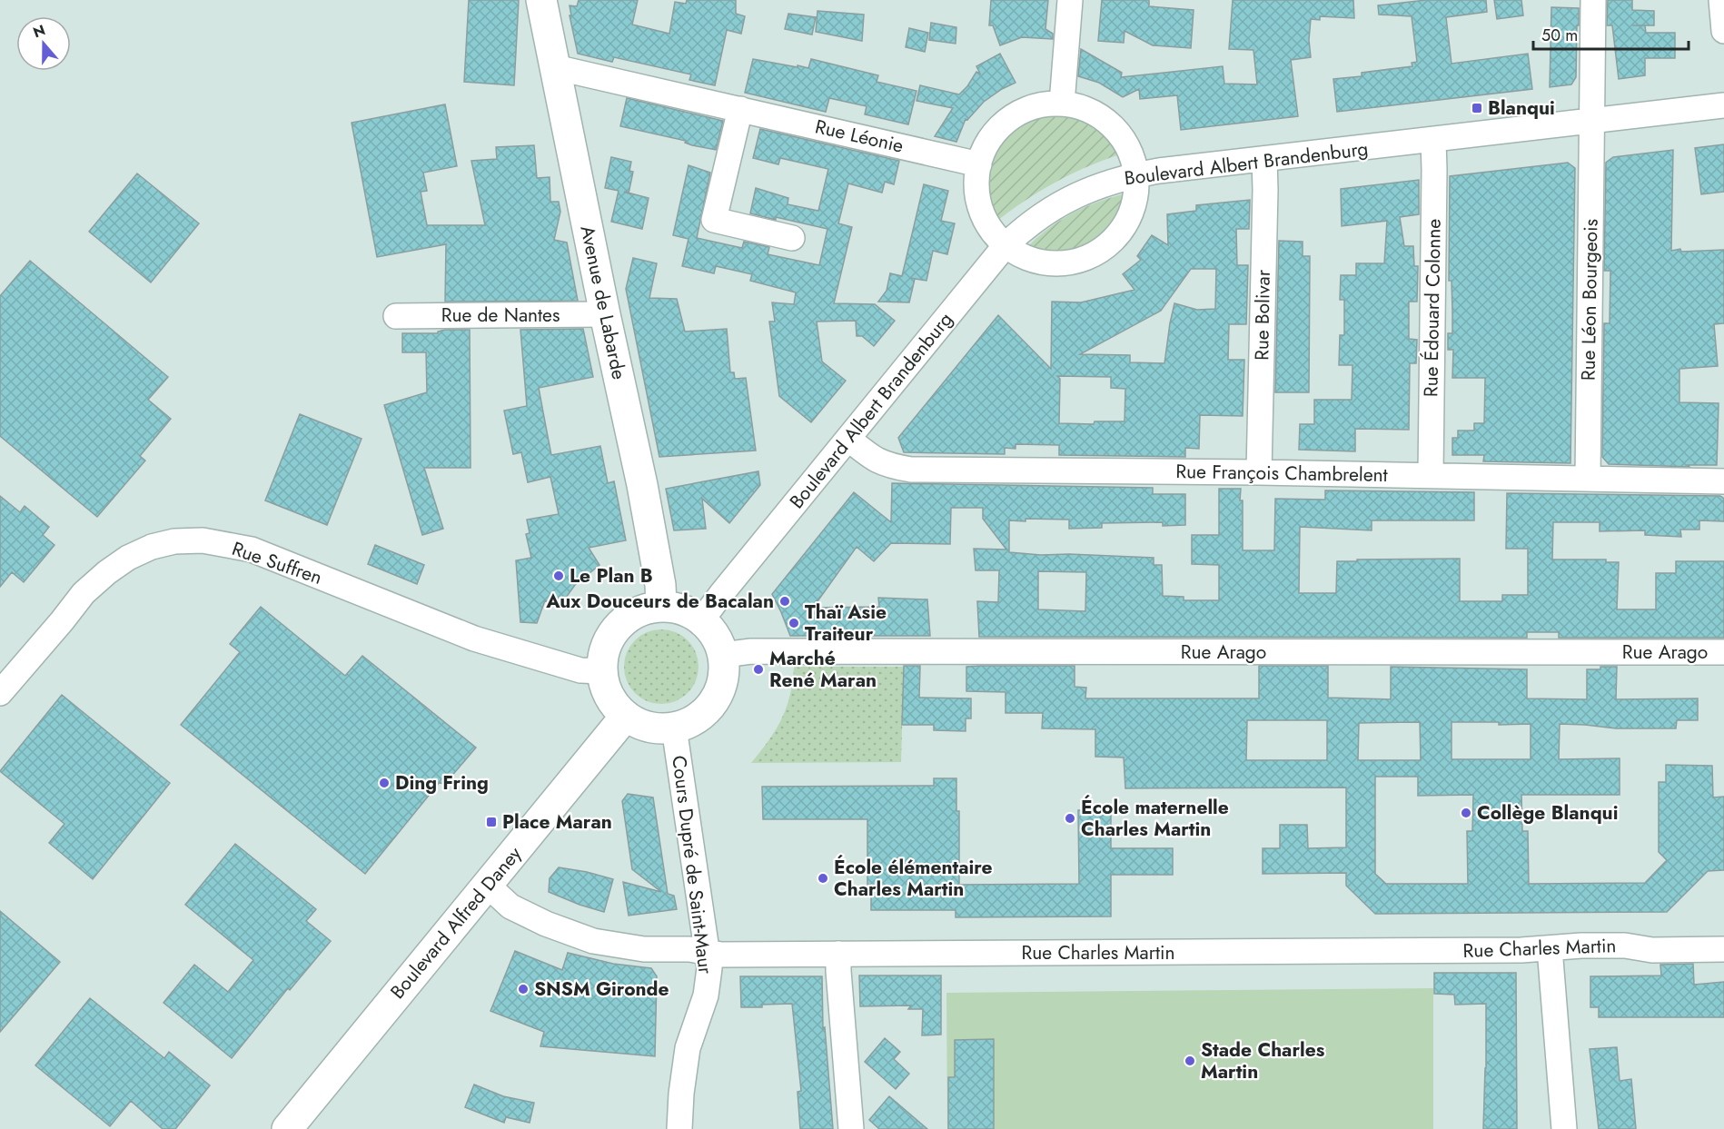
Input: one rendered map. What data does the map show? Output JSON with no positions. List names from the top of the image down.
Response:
{
  "streets": {
    "main road": ["Avenue de Labarde", "Boulevard Alfred Daney"],
    "street": [
      "Rue Léonie",
      "Boulevard Albert Brandenburg",
      "Rue Léon Bourgeois",
      "Rue Édouard Colonne",
      "Rue de Nantes",
      "Rue Bolivar",
      "Rue François Chambrelent",
      "Rue Suffren",
      "Rue Arago",
      "Cours Dupré de Saint-Maur",
      "Rue Charles Martin"
    ]
  },
  "crossings": [
    ["Rue Léonie", "Avenue de Labarde"],
    ["Boulevard Albert Brandenburg", "Rue Léon Bourgeois"],
    ["Boulevard Albert Brandenburg", "Avenue de Labarde"],
    ["Boulevard Albert Brandenburg", "Rue Édouard Colonne"],
    ["Boulevard Albert Brandenburg", "Rue Bolivar"],
    ["Boulevard Albert Brandenburg", "Rue François Chambrelent"],
    ["Boulevard Albert Brandenburg", "Rue Suffren"],
    ["Boulevard Albert Brandenburg", "Rue Arago"],
    ["Boulevard Albert Brandenburg", "Cours Dupré de Saint-Maur"],
    ["Boulevard Albert Brandenburg", "Boulevard Alfred Daney"],
    ["Rue Léon Bourgeois", "Rue François Chambrelent"],
    ["Avenue de Labarde", "Rue de Nantes"],
    ["Avenue de Labarde", "Rue Suffren"],
    ["Avenue de Labarde", "Rue Arago"],
    ["Avenue de Labarde", "Cours Dupré de Saint-Maur"],
    ["Avenue de Labarde", "Boulevard Alfred Daney"],
    ["Rue Édouard Colonne", "Rue François Chambrelent"],
    ["Rue Bolivar", "Rue François Chambrelent"],
    ["Rue Suffren", "Rue Arago"],
    ["Rue Suffren", "Cours Dupré de Saint-Maur"],
    ["Rue Suffren", "Boulevard Alfred Daney"],
    ["Rue Arago", "Cours Dupré de Saint-Maur"],
    ["Rue Arago", "Boulevard Alfred Daney"],
    ["Cours Dupré de Saint-Maur", "Boulevard Alfred Daney"],
    ["Cours Dupré de Saint-Maur", "Rue Charles Martin"],
    ["Boulevard Alfred Daney", "Rue Charles Martin"]
  ],
  "places": {
    "transit": ["Blanqui", "Place Maran"],
    "other": [
      "Le Plan B",
      "Aux Douceurs de Bacalan",
      "Thaï Asie Traiteur",
      "Marché René Maran",
      "Ding Fring",
      "Collège Blanqui",
      "École maternelle Charles Martin",
      "École élémentaire Charles Martin",
      "SNSM Gironde",
      "Stade Charles Martin"
    ]
  },
  "scale_bar": "50 m",
  "north": "top"
}
